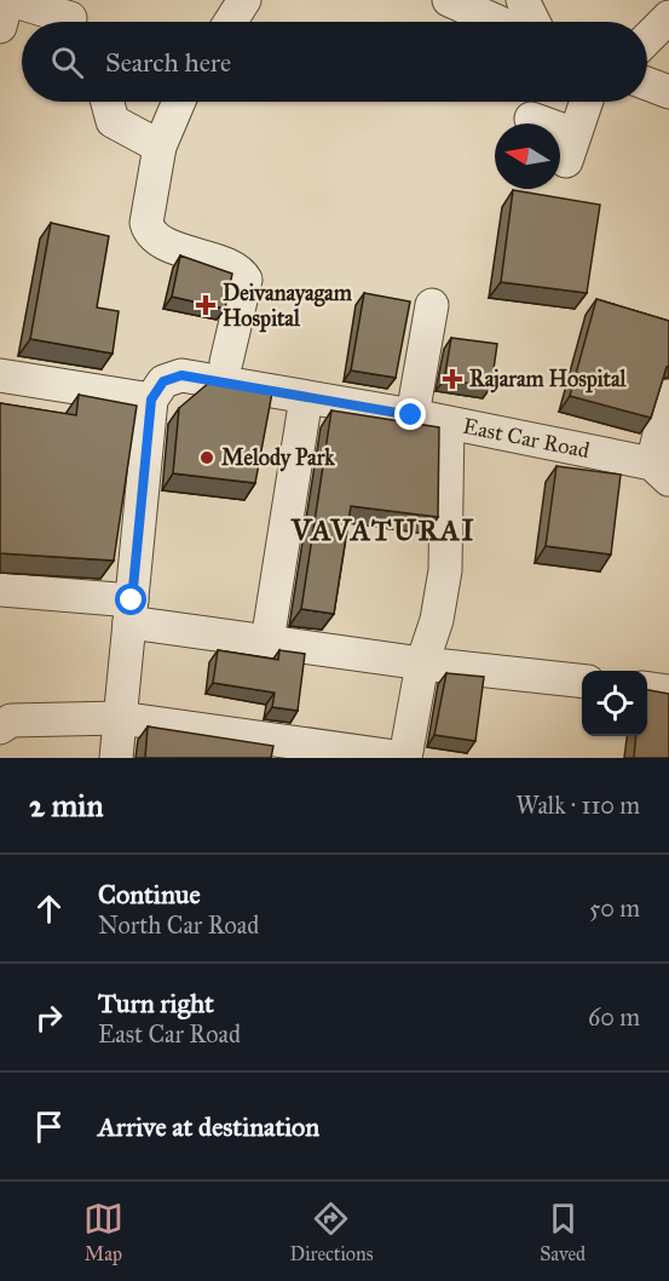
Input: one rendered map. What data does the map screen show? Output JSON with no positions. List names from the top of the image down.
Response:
{
  "streets": {
    "street": ["East Car Road"]
  },
  "districts": ["VAVATURAI"],
  "places": {
    "health": ["Deivanayagam Hospital", "Rajaram Hospital"],
    "other": ["Melody Park"]
  },
  "north": "left",
  "page": {
    "search": "Search here",
    "heading": ["2 min", "Walk · 110 m"],
    "list": [
      ["Continue", "North Car Road", "50 m"],
      ["Turn right", "East Car Road", "60 m"],
      "Arrive at destination"
    ],
    "nav": ["Map", "Directions", "Saved"]
  }
}
